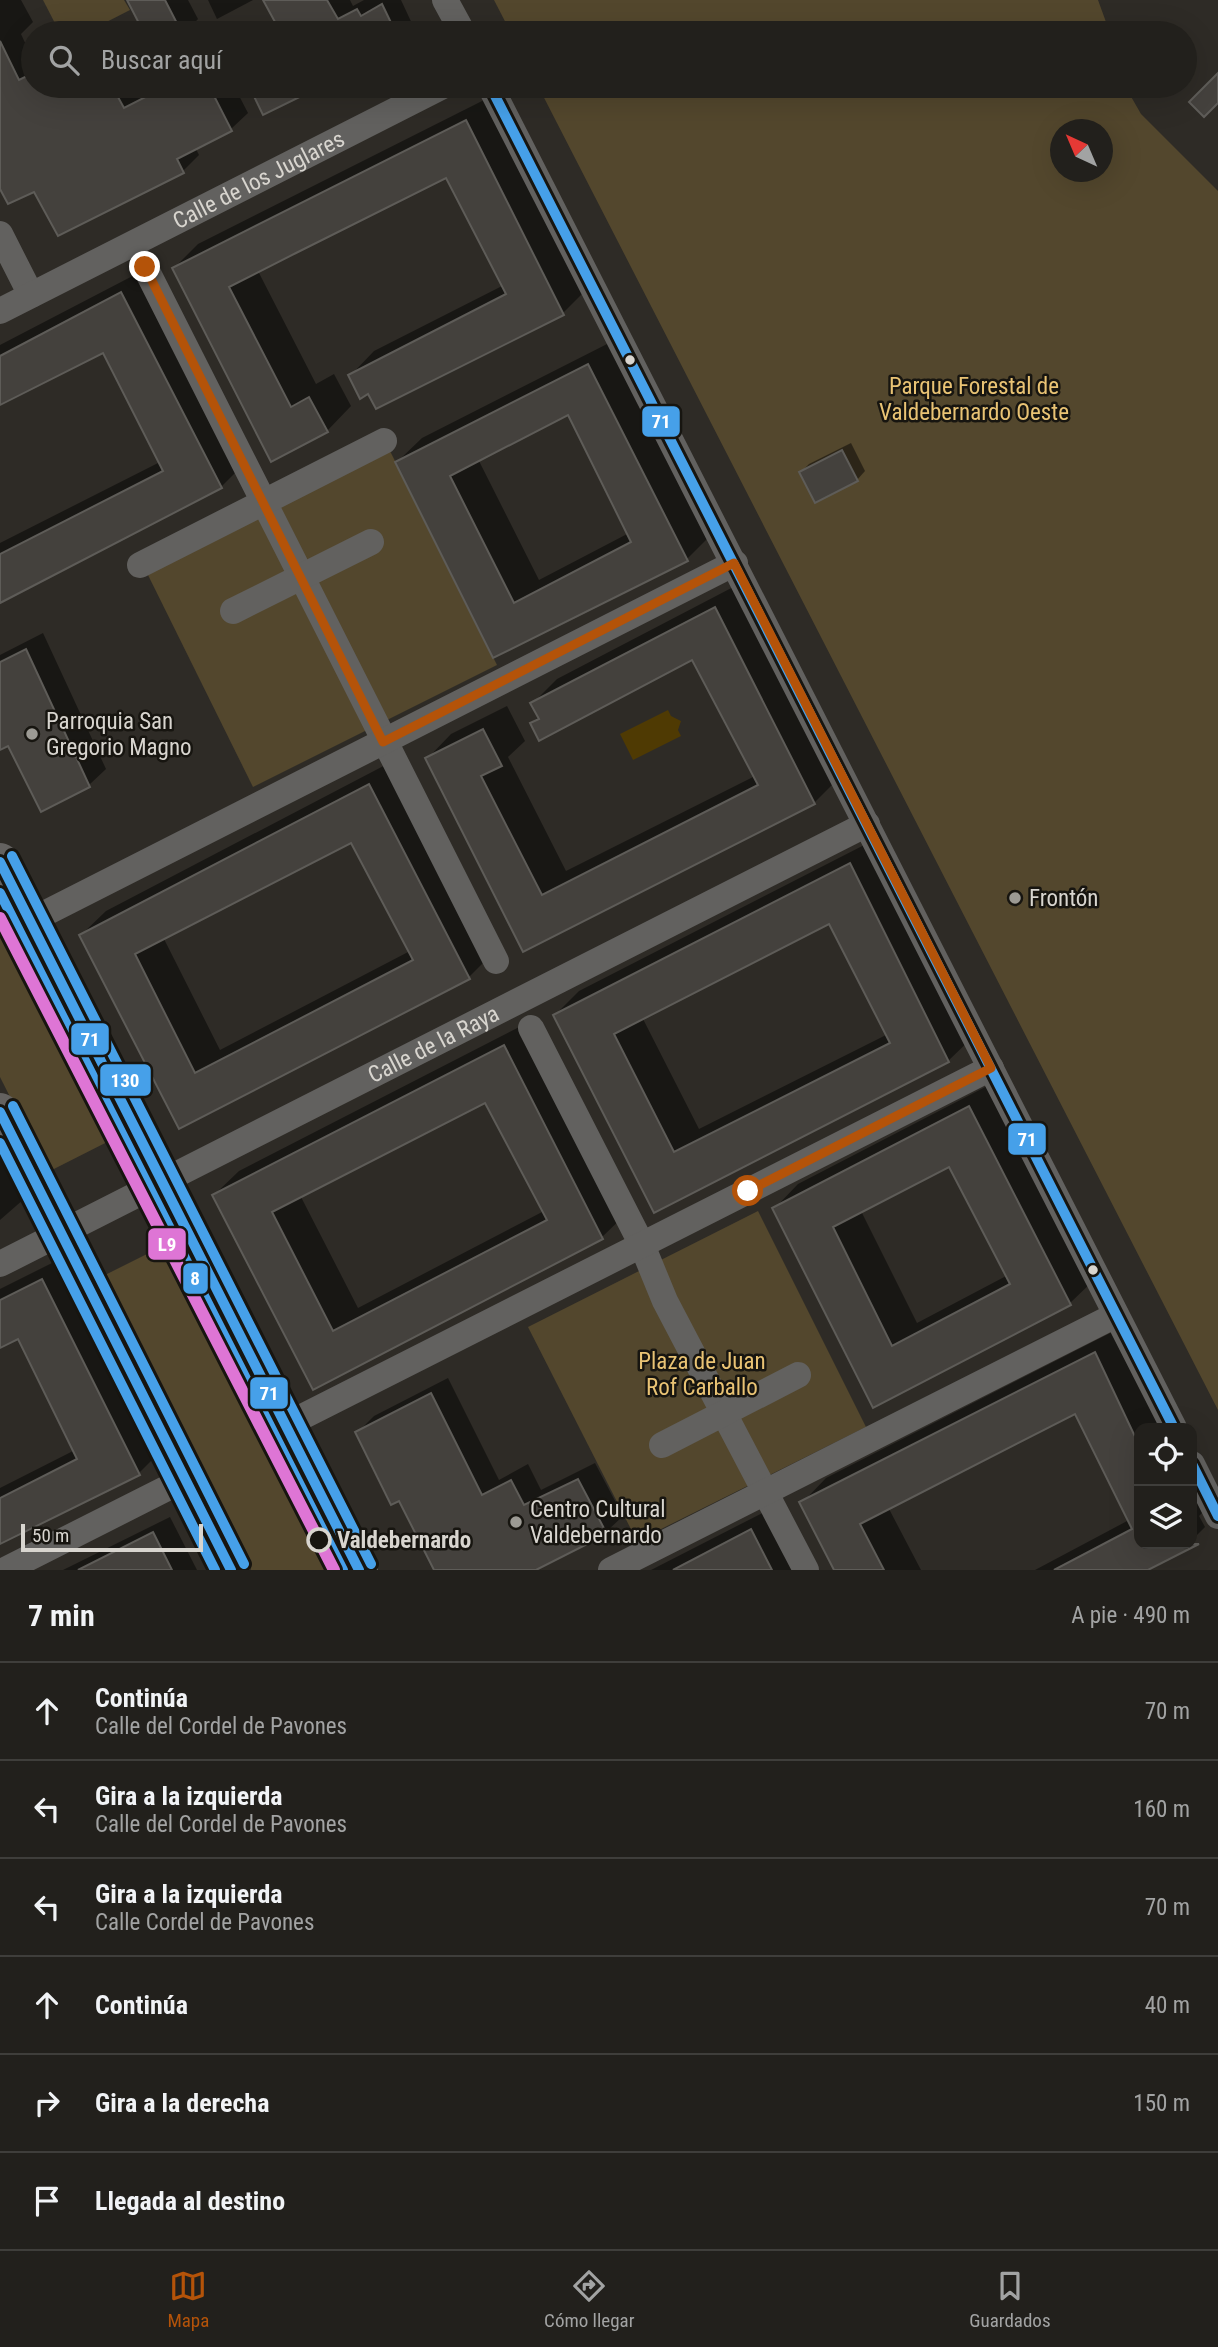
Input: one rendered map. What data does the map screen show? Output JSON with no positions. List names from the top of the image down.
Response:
{
  "streets": {
    "street": ["Calle de los Juglares", "Calle de la Raya"]
  },
  "parks": ["Parque Forestal de Valdebernardo Oeste", "Plaza de Juan Rof Carballo"],
  "places": [
    "Parroquia San Gregorio Magno",
    "Frontón",
    "Centro Cultural Valdebernardo",
    "Valdebernardo"
  ],
  "lines": [
    "transit line 71",
    "transit line 130",
    "transit line 8",
    "transit line L9"
  ],
  "scale_bar": "50 m",
  "north": "top left",
  "page": {
    "search": "Buscar aquí",
    "scale": "50 m",
    "heading": ["7 min", "A pie · 490 m"],
    "list": [
      ["Continúa", "Calle del Cordel de Pavones", "70 m"],
      ["Gira a la izquierda", "Calle del Cordel de Pavones", "160 m"],
      ["Gira a la izquierda", "Calle Cordel de Pavones", "70 m"],
      ["Continúa", "40 m"],
      ["Gira a la derecha", "150 m"],
      "Llegada al destino"
    ],
    "nav": ["Mapa", "Cómo llegar", "Guardados"]
  }
}
